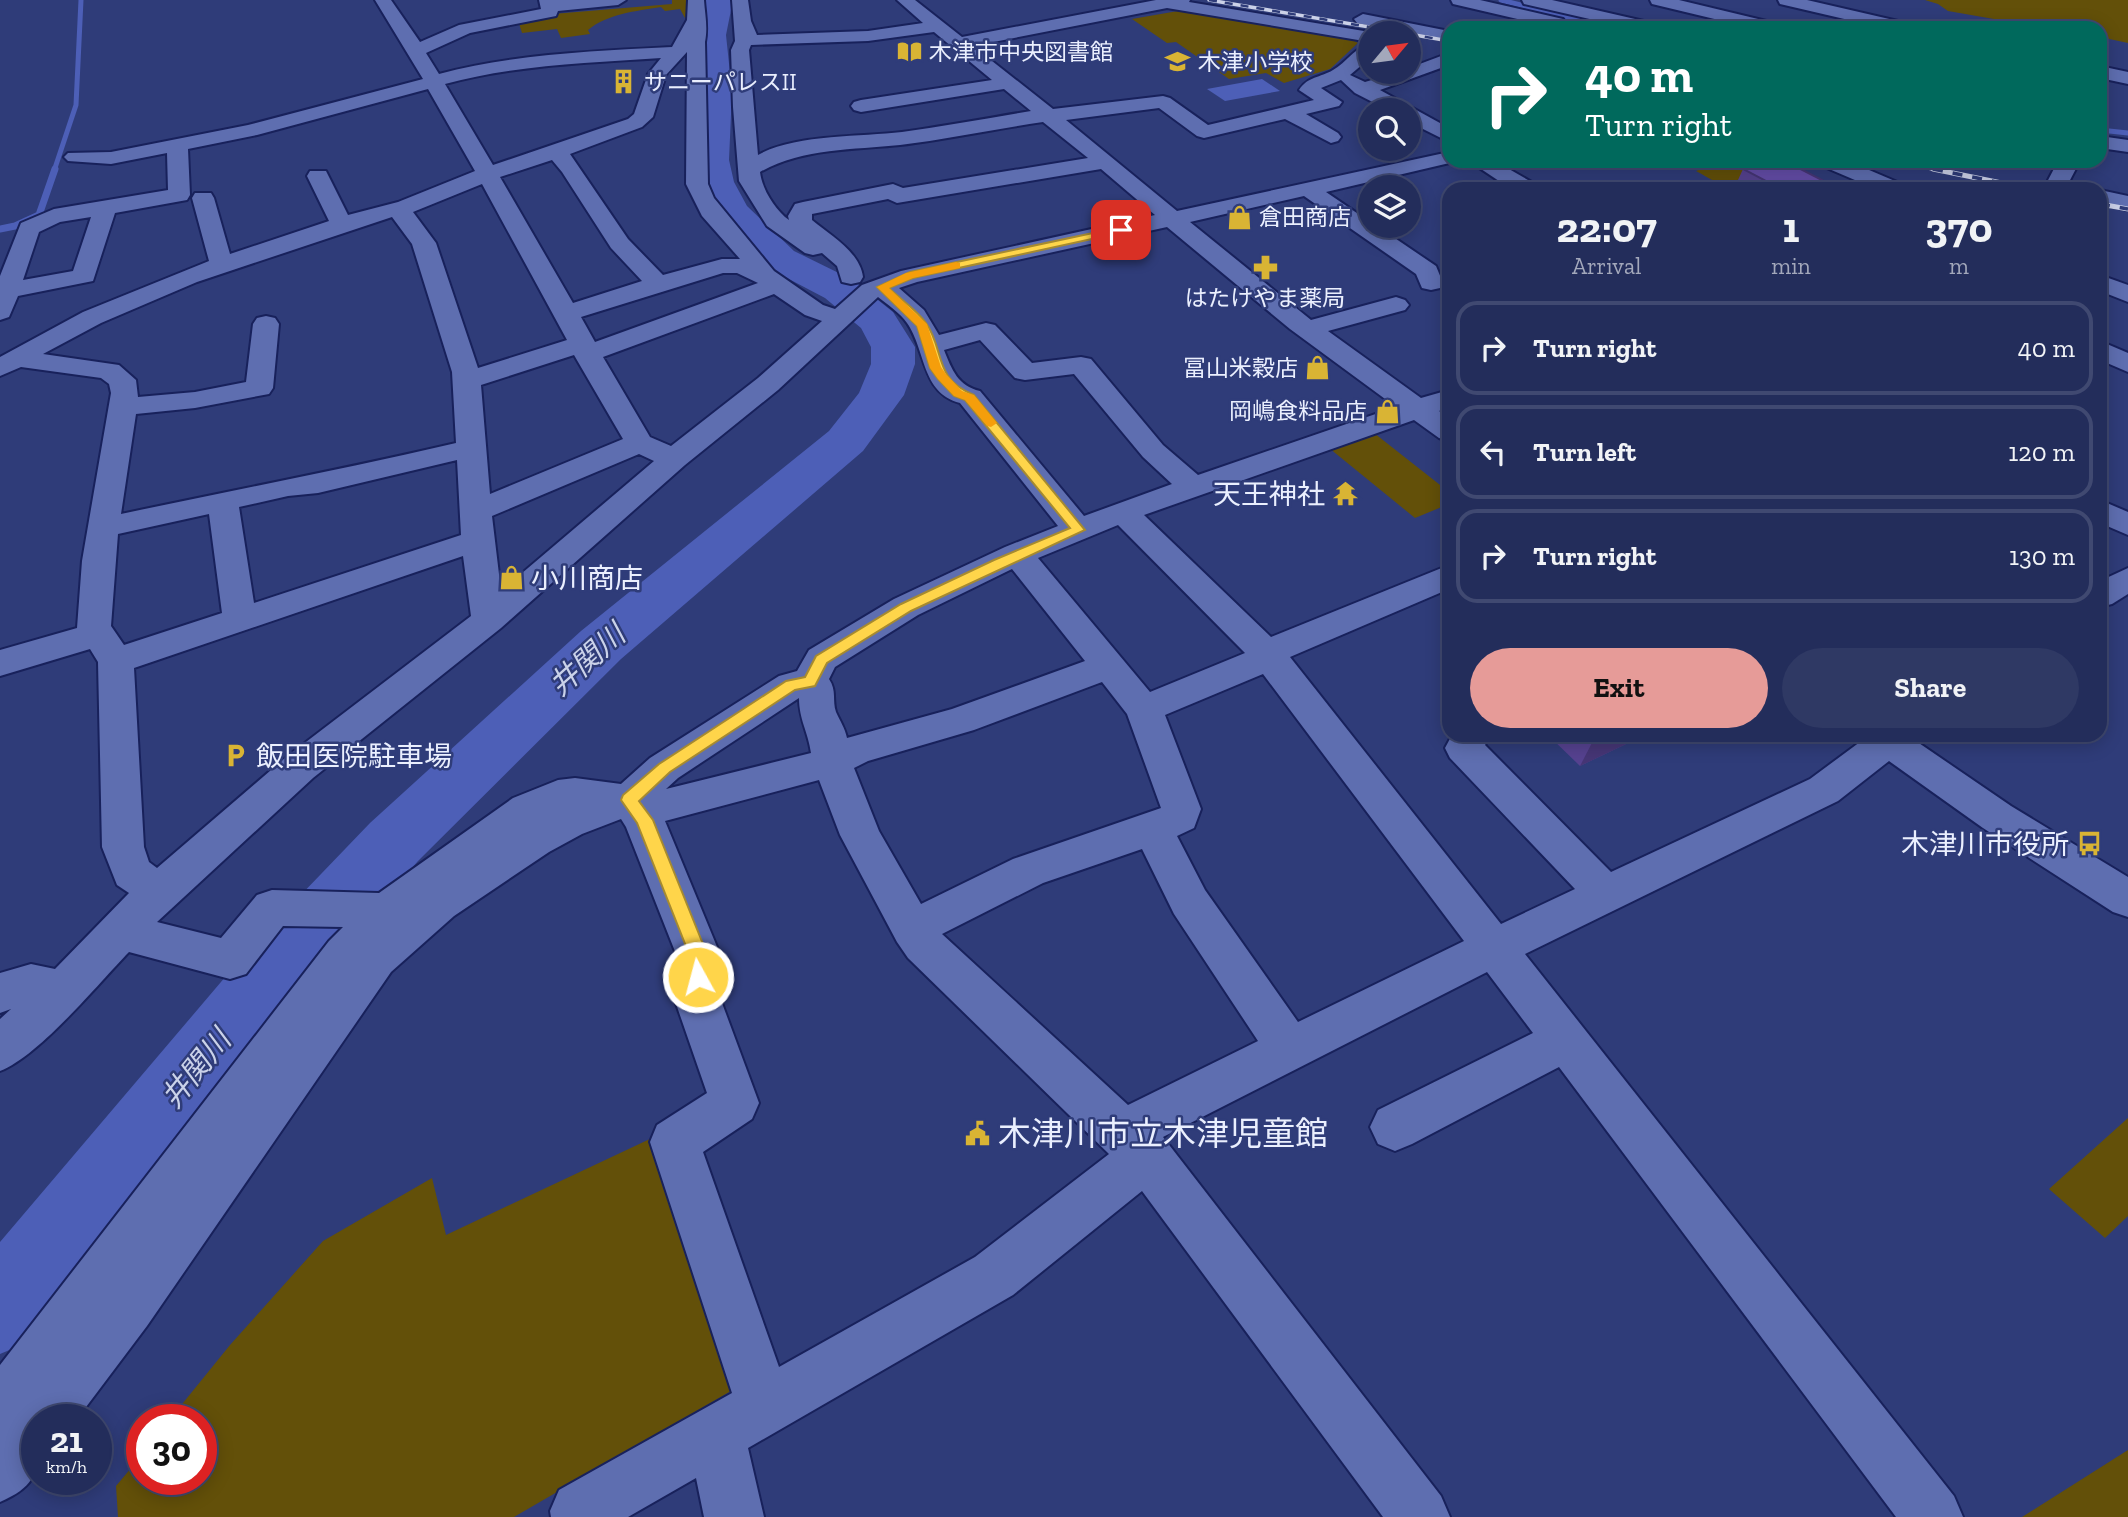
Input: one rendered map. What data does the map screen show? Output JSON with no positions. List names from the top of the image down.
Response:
{
  "water": ["井関川"],
  "places": {
    "library": ["木津市中央図書館"],
    "school or university": ["木津小学校"],
    "building": ["サニーパレスII"],
    "shop": [
      "倉田商店",
      "冨山米穀店",
      "岡嶋食料品店",
      "小川商店"
    ],
    "pharmacy": ["はたけやま薬局"],
    "temple": ["天王神社"],
    "parking": ["飯田医院駐車場"],
    "bus stop": ["木津川市役所"],
    "public building": ["木津川市立木津児童館"]
  },
  "north": "top right",
  "page": {
    "turn": ["40 m", "Turn right"],
    "eta": [
      "22:07",
      "Arrival",
      "1",
      "min",
      "370",
      "m"
    ],
    "list": [
      {
        "name": "Turn right",
        "value": "40 m"
      },
      {
        "name": "Turn left",
        "value": "120 m"
      },
      {
        "name": "Turn right",
        "value": "130 m"
      }
    ],
    "buttons": ["Exit", "Share"],
    "speed": "21 km/h",
    "limit": "30"
  }
}
